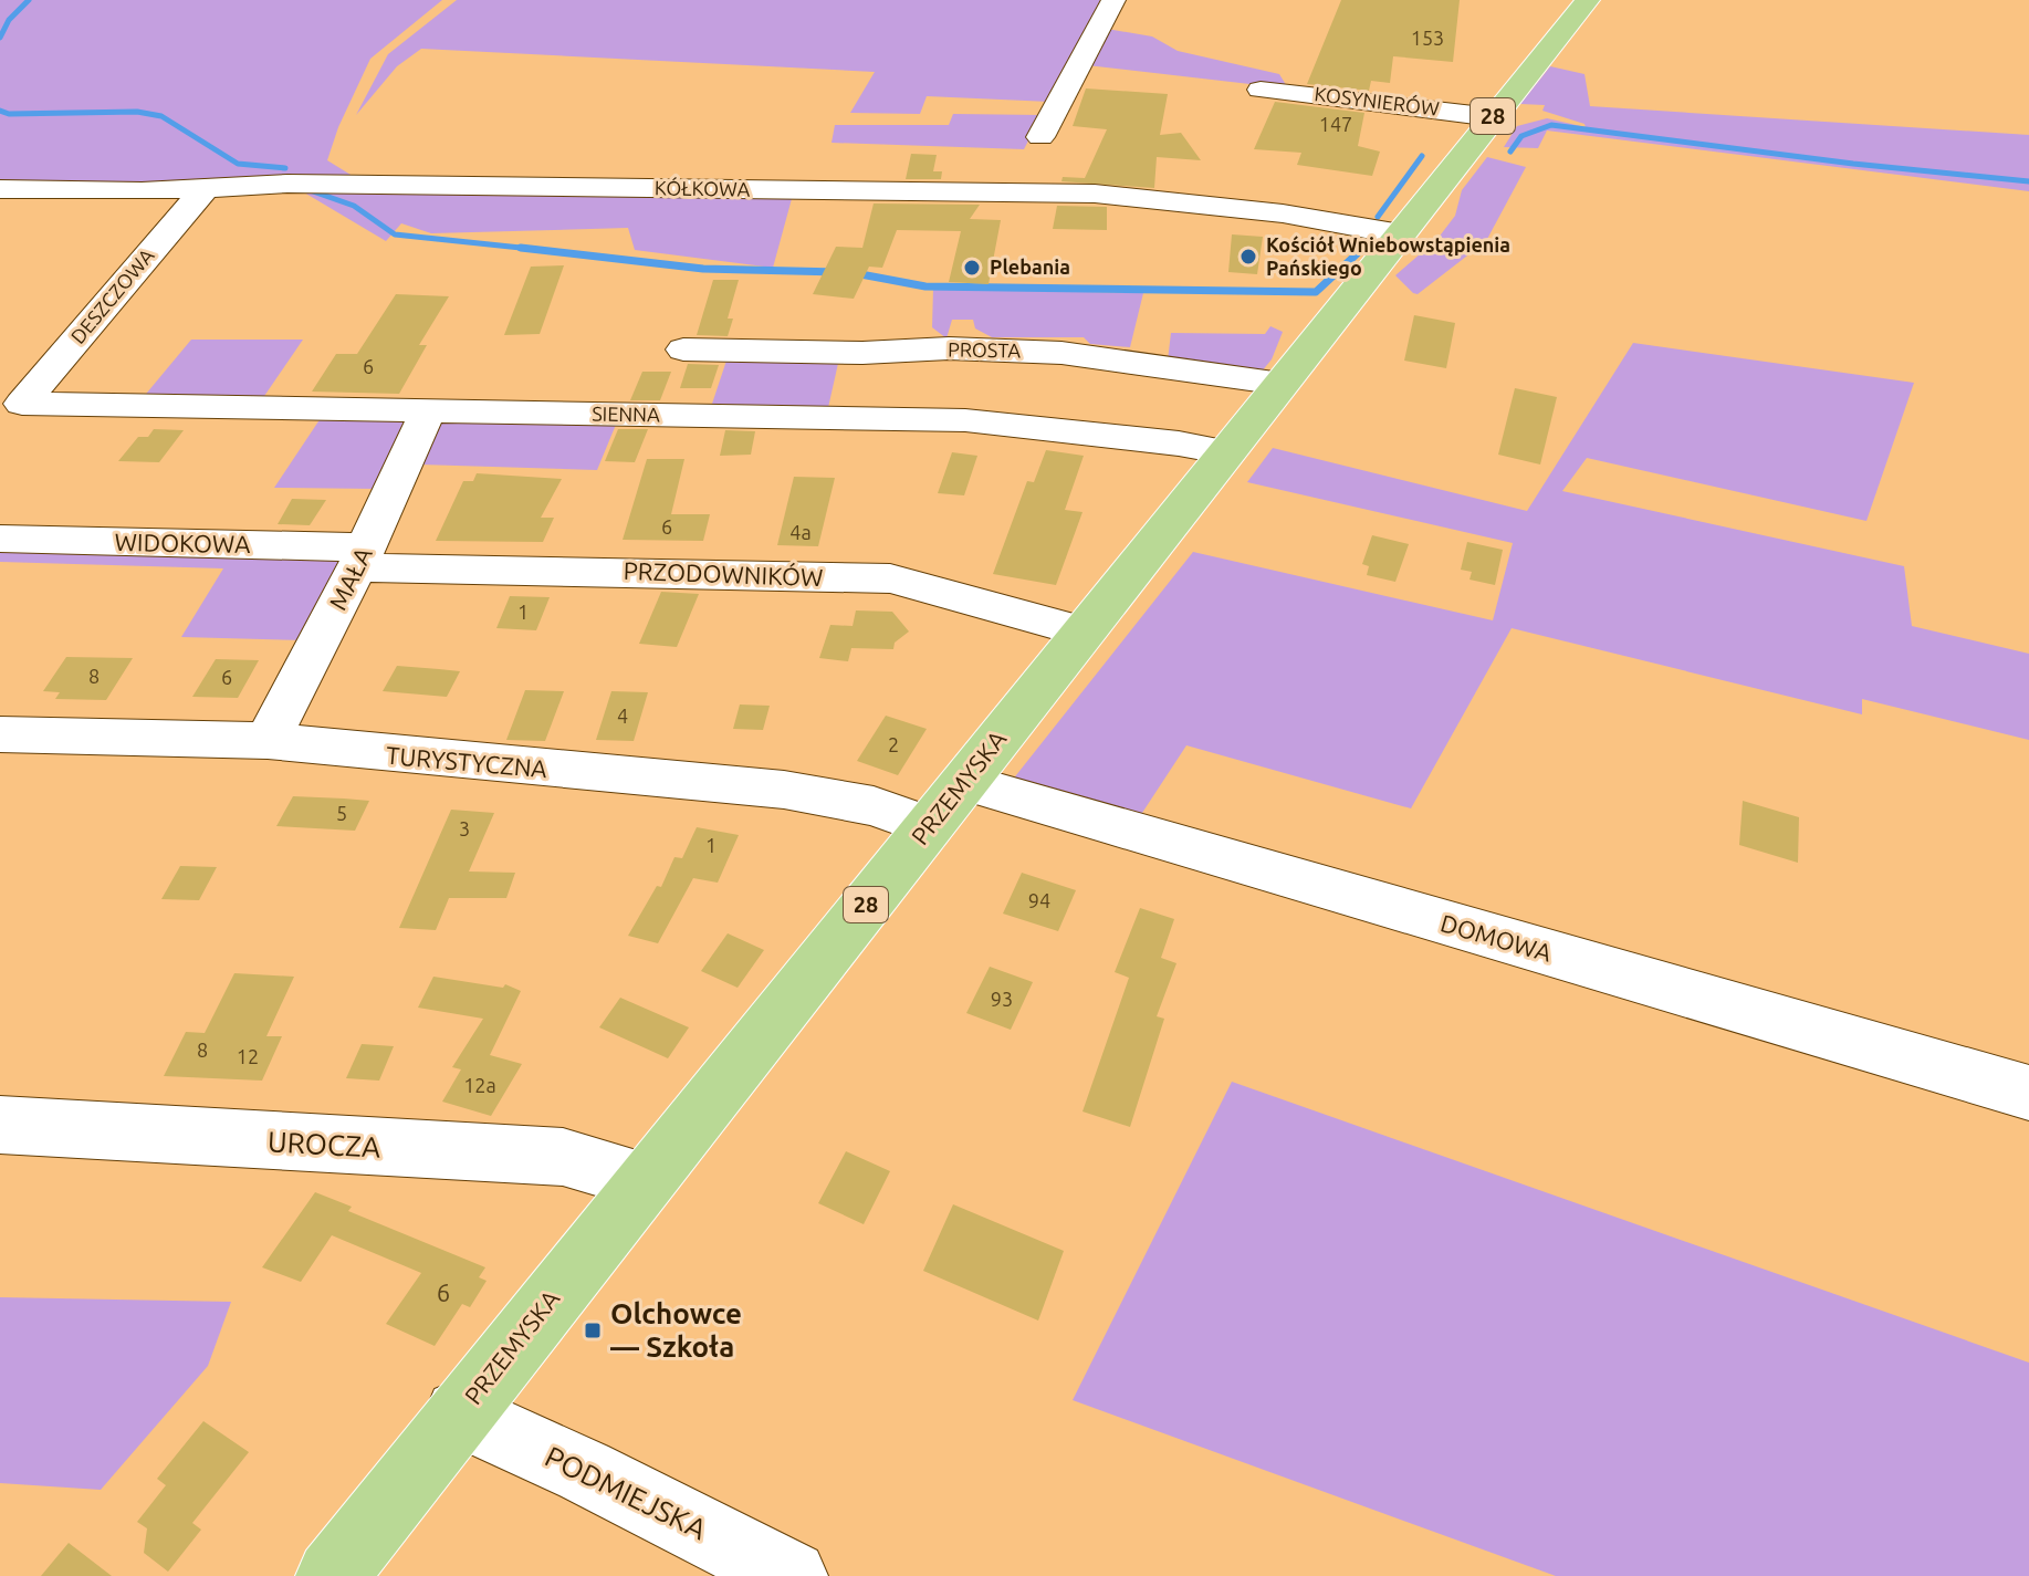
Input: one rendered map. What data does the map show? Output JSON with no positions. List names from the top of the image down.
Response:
{
  "streets": {
    "main road": ["28", "PRZEMYSKA"],
    "street": [
      "KOSYNIERÓW",
      "KÓŁKOWA",
      "DESZCZOWA",
      "PROSTA",
      "SIENNA",
      "WIDOKOWA",
      "PRZODOWNIKÓW",
      "MAŁA",
      "TURYSTYCZNA",
      "DOMOWA",
      "UROCZA",
      "PODMIEJSKA"
    ]
  },
  "crossings": [
    ["KOSYNIERÓW", "PRZEMYSKA"],
    ["KÓŁKOWA", "DESZCZOWA"],
    ["KÓŁKOWA", "PRZEMYSKA"],
    ["DESZCZOWA", "SIENNA"],
    ["PROSTA", "PRZEMYSKA"],
    ["SIENNA", "MAŁA"],
    ["SIENNA", "PRZEMYSKA"],
    ["WIDOKOWA", "PRZODOWNIKÓW"],
    ["WIDOKOWA", "MAŁA"],
    ["PRZODOWNIKÓW", "MAŁA"],
    ["PRZODOWNIKÓW", "PRZEMYSKA"],
    ["MAŁA", "TURYSTYCZNA"],
    ["TURYSTYCZNA", "PRZEMYSKA"],
    ["PRZEMYSKA", "DOMOWA"],
    ["PRZEMYSKA", "UROCZA"],
    ["PRZEMYSKA", "PODMIEJSKA"]
  ],
  "places": {
    "other": ["Kościół Wniebowstąpienia Pańskiego", "Plebania"],
    "transit": ["Olchowce — Szkoła"]
  },
  "house_numbers": [
    "153",
    "147",
    "6",
    "6",
    "4a",
    "1",
    "8",
    "6",
    "4",
    "2",
    "5",
    "3",
    "1",
    "94",
    "93",
    "8",
    "12",
    "12a",
    "6"
  ]
}
